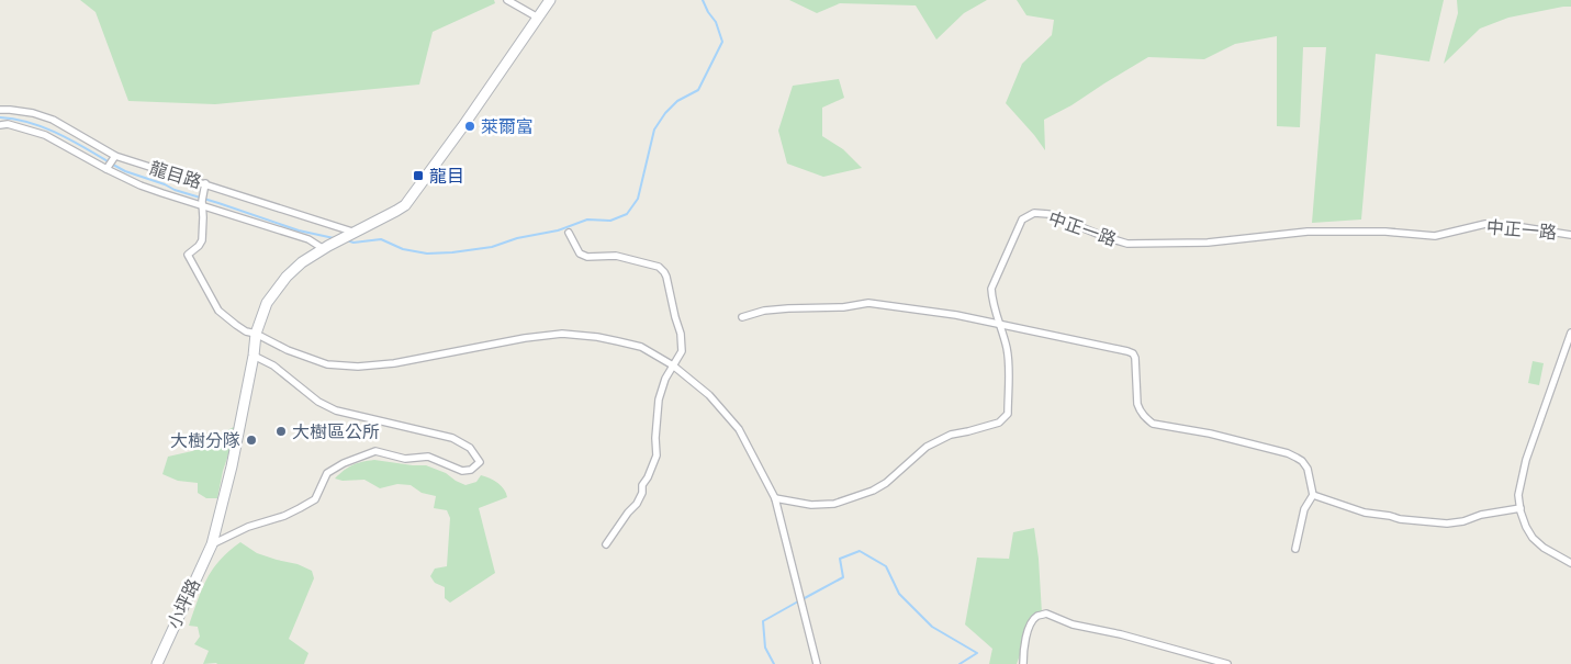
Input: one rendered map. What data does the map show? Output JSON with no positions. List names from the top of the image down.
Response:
{
  "streets": {
    "street": ["龍目路", "中正一路", "小坪路"]
  },
  "places": {
    "other": ["萊爾富", "大樹區公所", "大樹分隊"],
    "transit": ["龍目"]
  }
}
